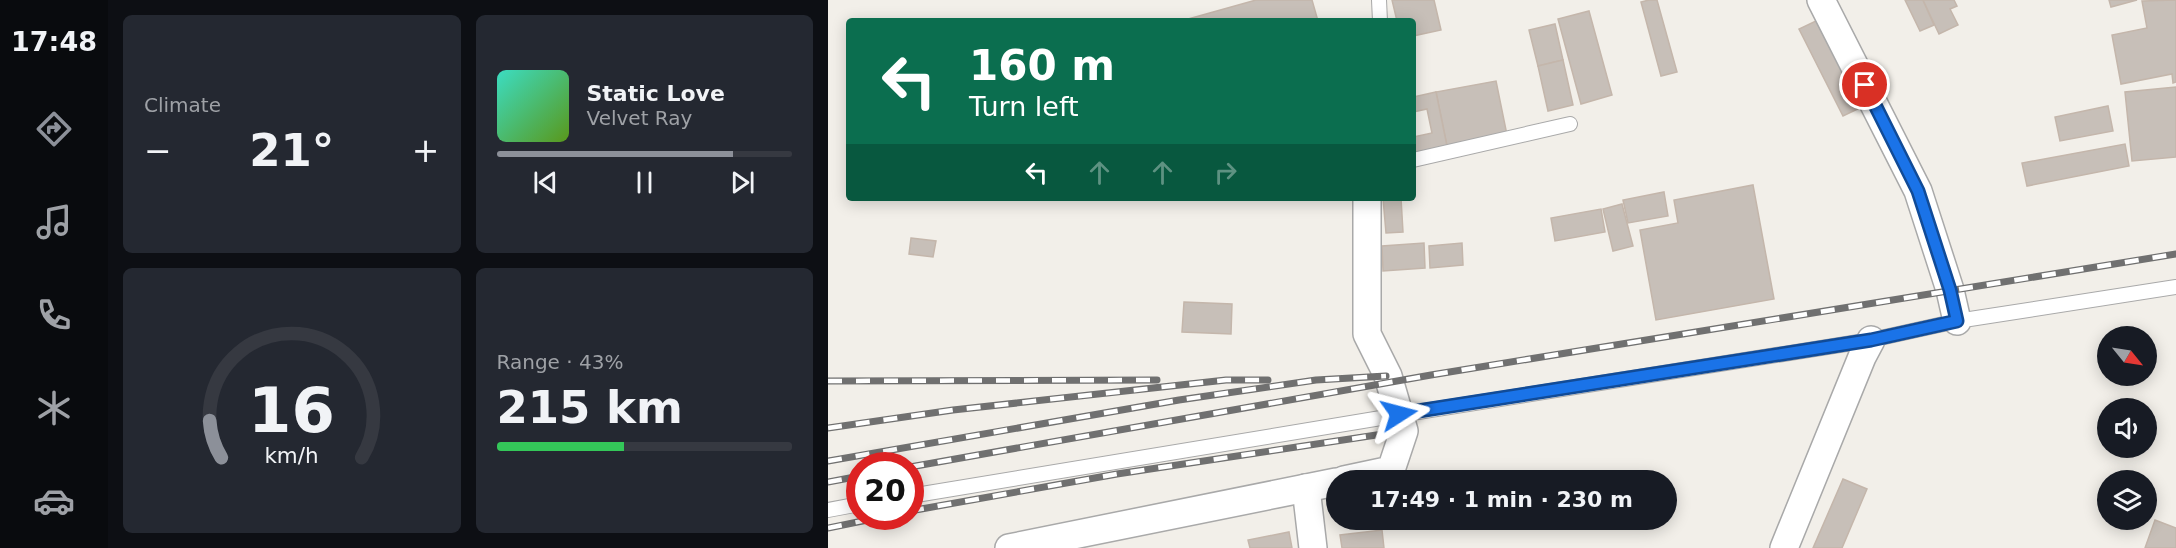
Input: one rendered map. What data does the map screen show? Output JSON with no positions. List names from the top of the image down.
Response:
{
  "north": "bottom right",
  "page": {
    "tabs": "17:48",
    "tile": [
      "Climate",
      ["Range · 43%", "215 km"]
    ],
    "turn": ["160 m", "Turn left"],
    "song": ["Static Love", "Velvet Ray"],
    "heat": ["−", "21°", "+"],
    "limit": "20",
    "trip": "17:49 · 1 min · 230 m",
    "gauge": ["16", "km/h"]
  }
}
